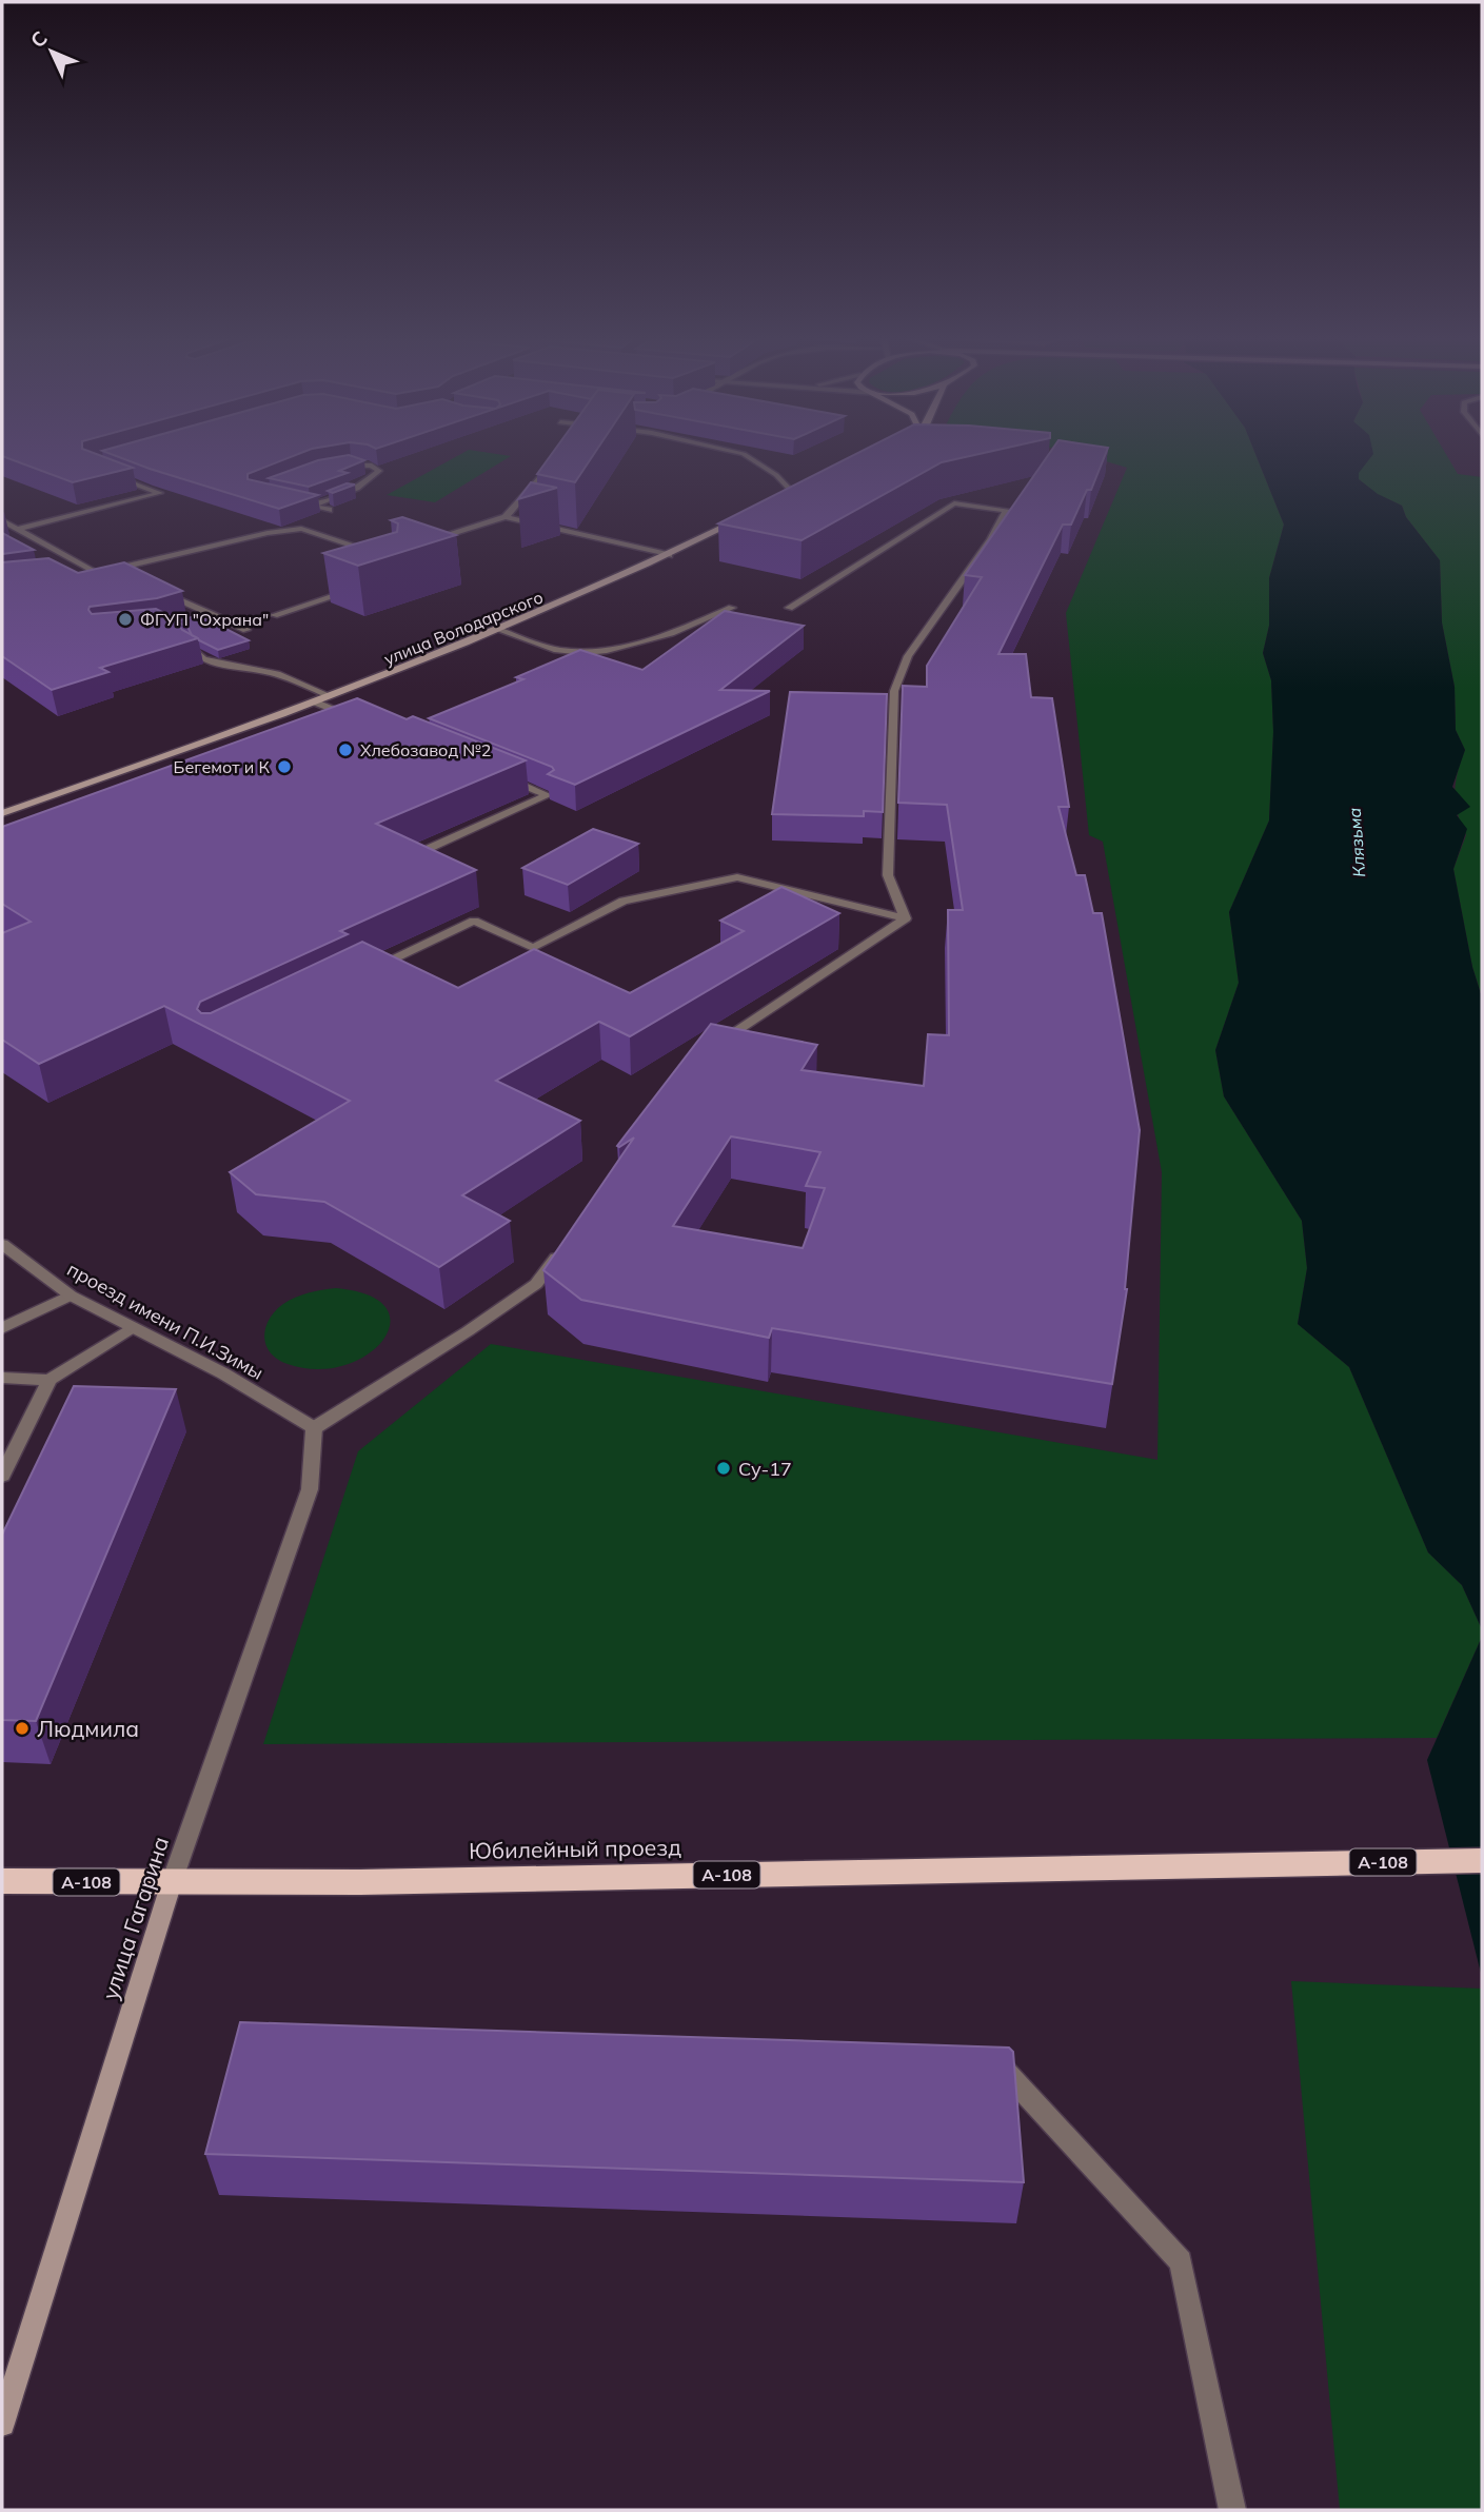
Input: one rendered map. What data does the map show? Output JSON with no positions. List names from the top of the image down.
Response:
{
  "streets": {
    "highway": ["Юбилейный проезд", "А-108"],
    "main road": ["улица Володарского", "улица Гагарина"],
    "street": ["проезд имени П.И.Зимы"]
  },
  "crossings": [
    ["проезд имени П.И.Зимы", "улица Гагарина"],
    ["Юбилейный проезд", "улица Гагарина"]
  ],
  "water": ["Клязьма"],
  "places": [
    "ФГУП \"Охрана\"",
    "Хлебозавод №2",
    "Бегемот и К",
    "Су-17",
    "Людмила"
  ],
  "north": "top left"
}
